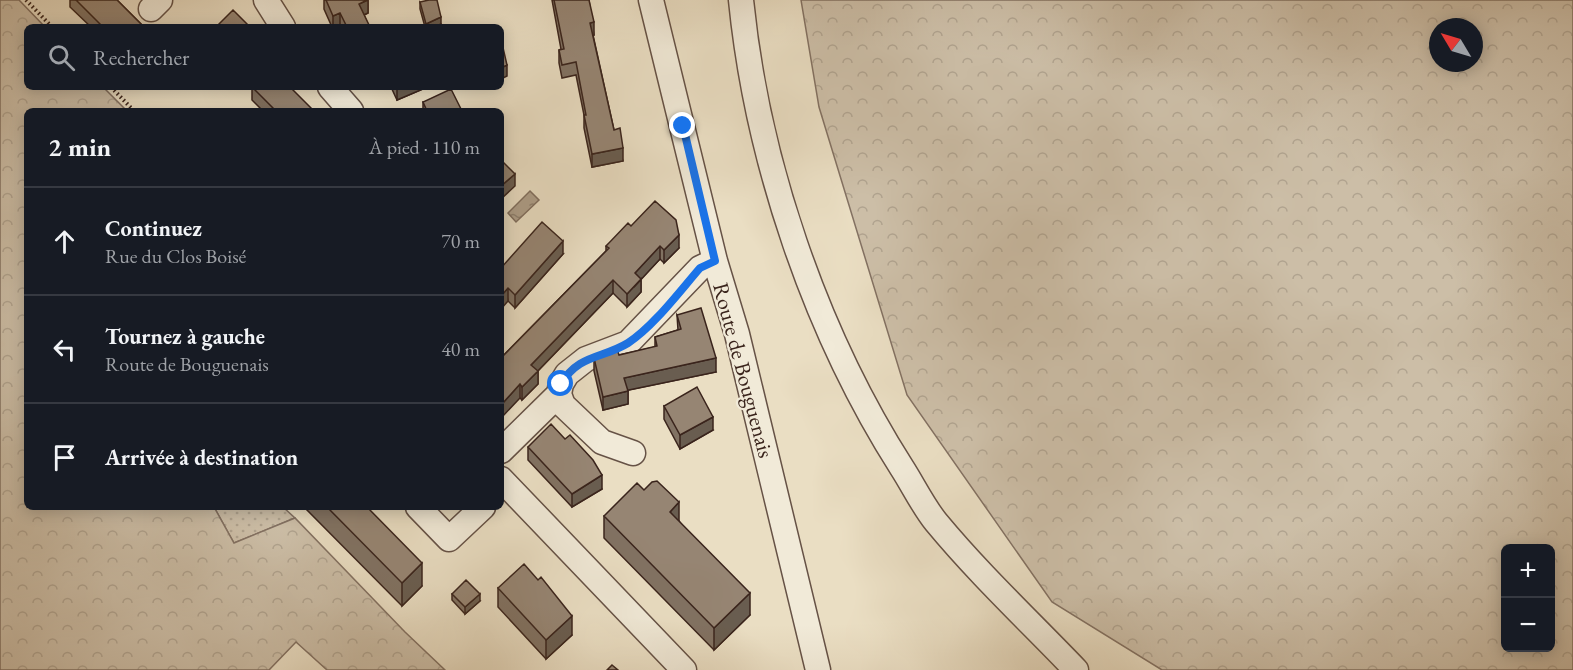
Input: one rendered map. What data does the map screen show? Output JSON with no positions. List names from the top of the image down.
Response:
{
  "streets": {
    "street": ["Route de Bouguenais"]
  },
  "north": "top left",
  "page": {
    "search": "Rechercher",
    "heading": ["2 min", "À pied · 110 m"],
    "list": [
      ["Continuez", "Rue du Clos Boisé", "70 m"],
      ["Tournez à gauche", "Route de Bouguenais", "40 m"],
      "Arrivée à destination"
    ],
    "map_buttons": ["+", "−"]
  }
}
